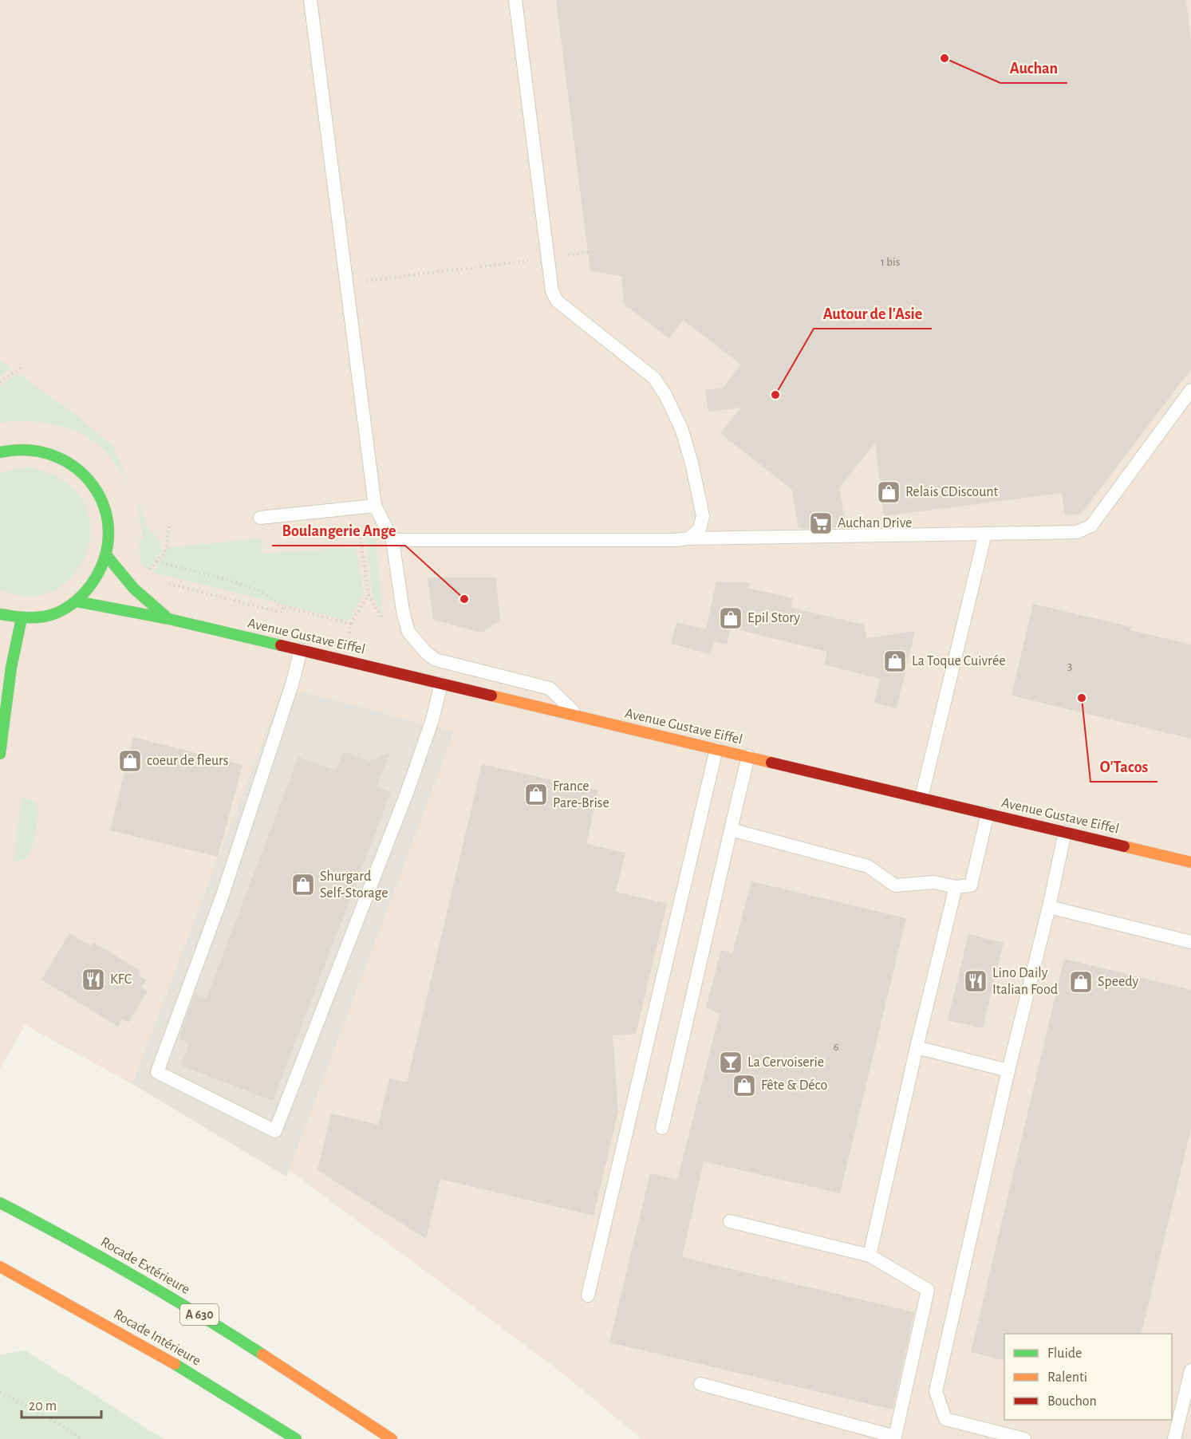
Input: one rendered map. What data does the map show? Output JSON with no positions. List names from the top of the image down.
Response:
{
  "streets": {
    "main road": [
      "Avenue Gustave Eiffel",
      "Rocade Extérieure",
      "A 630",
      "Rocade Intérieure"
    ]
  },
  "places": {
    "other": [
      "Auchan",
      "Autour de l'Asie",
      "Boulangerie Ange",
      "O'Tacos"
    ],
    "shop": [
      "Relais CDiscount",
      "Epil Story",
      "La Toque Cuivrée",
      "coeur de fleurs",
      "France Pare-Brise",
      "Shurgard Self-Storage",
      "Speedy",
      "Fête & Déco"
    ],
    "supermarket": ["Auchan Drive"],
    "restaurant": ["KFC", "Lino Daily Italian Food"],
    "bar": ["La Cervoiserie"]
  },
  "house_numbers": ["1 bis", "3", "6"],
  "legend": ["Fluide", "Ralenti", "Bouchon"],
  "scale_bar": "20 m"
}
